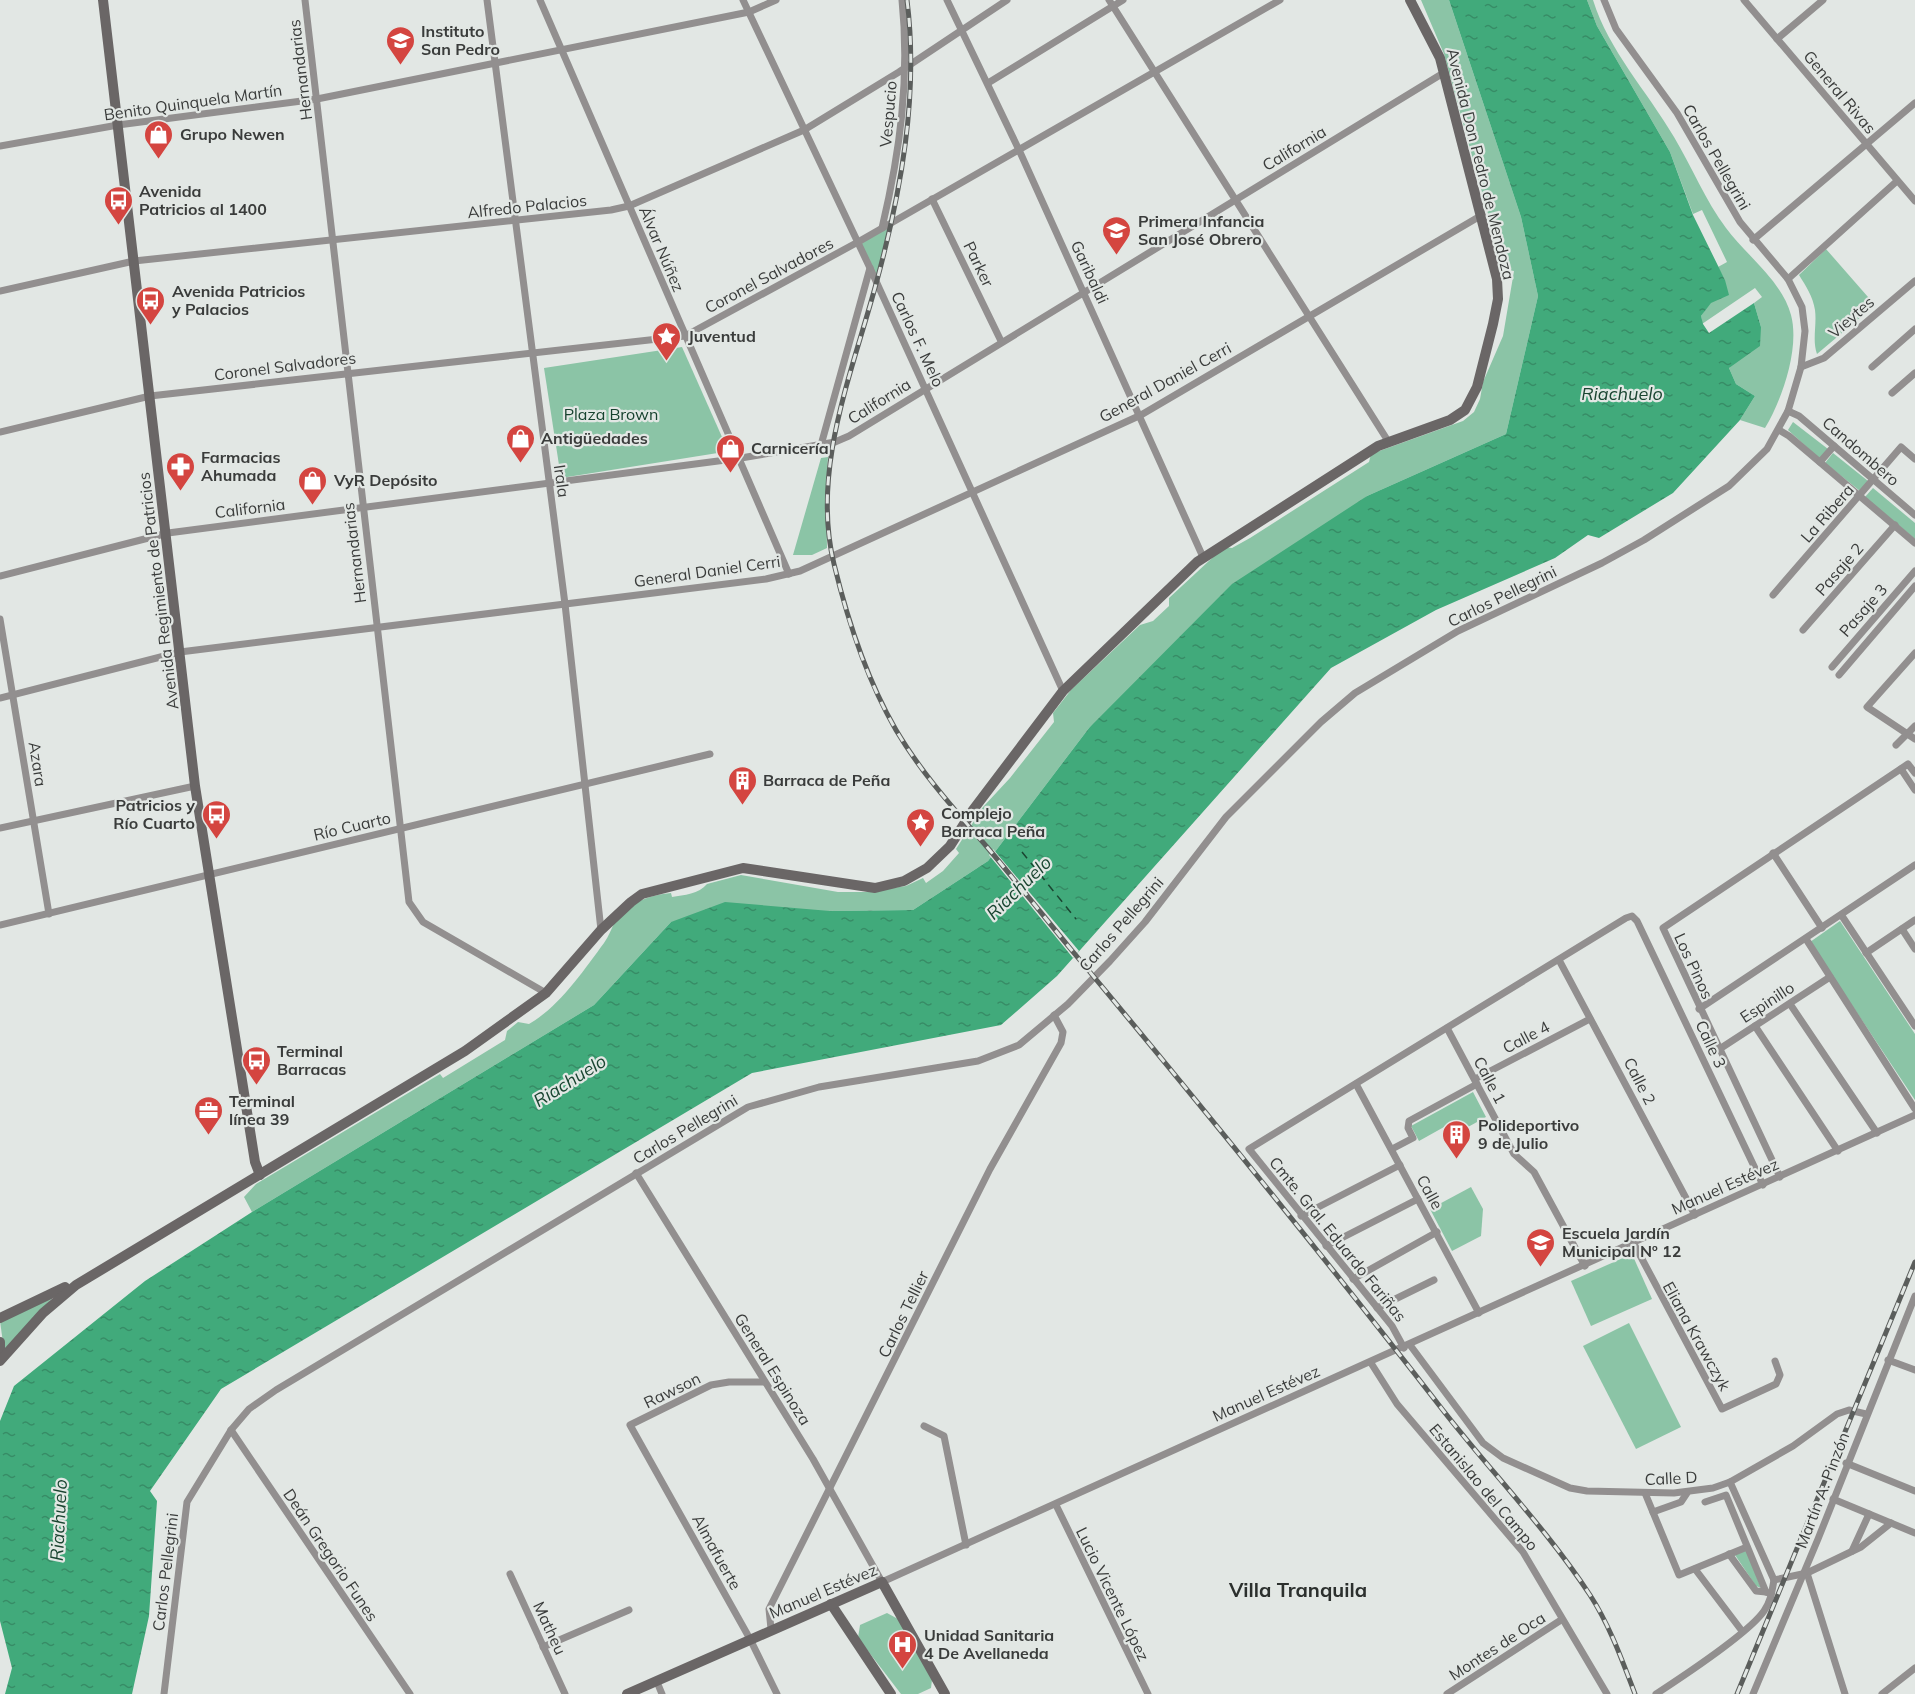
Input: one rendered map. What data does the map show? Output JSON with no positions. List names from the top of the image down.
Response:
{
  "streets": {
    "main road": ["Avenida Don Pedro de Mendoza", "Avenida Regimiento de Patricios", "Manuel Estévez"],
    "street": [
      "Hernandarias",
      "General Rivas",
      "Benito Quinquela Martín",
      "Vespucio",
      "California",
      "Carlos Pellegrini",
      "Alfredo Palacios",
      "Álvar Núñez",
      "Parker",
      "Garibaldi",
      "Coronel Salvadores",
      "Vieytes",
      "Carlos F. Melo",
      "General Daniel Cerri",
      "Candombero",
      "Irala",
      "La Ribera",
      "Pasaje 2",
      "Pasaje 3",
      "Azara",
      "Río Cuarto",
      "Los Pinos",
      "Espinillo",
      "Calle 4",
      "Calle 3",
      "Calle 1",
      "Calle 2",
      "Calle",
      "Cmte. Gral. Eduardo Fariñas",
      "Carlos Tellier",
      "Eliana Krawczyk",
      "General Espinoza",
      "Rawson",
      "Calle D",
      "Estanislao del Campo",
      "Martín A. Pinzón",
      "Almafuerte",
      "Deán Gregorio Funes",
      "Lucio Vicente López",
      "Matheu",
      "Montes de Oca"
    ]
  },
  "crossings": [
    ["Hernandarias", "Benito Quinquela Martín"],
    ["Hernandarias", "California"],
    ["Hernandarias", "Avenida Don Pedro de Mendoza"],
    ["Hernandarias", "Alfredo Palacios"],
    ["Hernandarias", "Coronel Salvadores"],
    ["Hernandarias", "General Daniel Cerri"],
    ["Hernandarias", "Río Cuarto"],
    ["Benito Quinquela Martín", "Álvar Núñez"],
    ["Benito Quinquela Martín", "Carlos F. Melo"],
    ["Benito Quinquela Martín", "Irala"],
    ["Benito Quinquela Martín", "Avenida Regimiento de Patricios"],
    ["Vespucio", "Alfredo Palacios"],
    ["Vespucio", "Coronel Salvadores"],
    ["California", "Avenida Don Pedro de Mendoza"],
    ["California", "Álvar Núñez"],
    ["California", "Parker"],
    ["California", "Garibaldi"],
    ["California", "Carlos F. Melo"],
    ["California", "Irala"],
    ["California", "Avenida Regimiento de Patricios"],
    ["Carlos Pellegrini", "Vieytes"],
    ["Carlos Pellegrini", "Candombero"],
    ["Carlos Pellegrini", "Carlos Tellier"],
    ["Carlos Pellegrini", "General Espinoza"],
    ["Carlos Pellegrini", "Deán Gregorio Funes"],
    ["Avenida Don Pedro de Mendoza", "Garibaldi"],
    ["Avenida Don Pedro de Mendoza", "Carlos F. Melo"],
    ["Avenida Don Pedro de Mendoza", "General Daniel Cerri"],
    ["Avenida Don Pedro de Mendoza", "Irala"],
    ["Avenida Don Pedro de Mendoza", "Avenida Regimiento de Patricios"],
    ["Alfredo Palacios", "Álvar Núñez"],
    ["Alfredo Palacios", "Garibaldi"],
    ["Alfredo Palacios", "Carlos F. Melo"],
    ["Alfredo Palacios", "Irala"],
    ["Alfredo Palacios", "Avenida Regimiento de Patricios"],
    ["Álvar Núñez", "Coronel Salvadores"],
    ["Álvar Núñez", "General Daniel Cerri"],
    ["Parker", "Coronel Salvadores"],
    ["Garibaldi", "Coronel Salvadores"],
    ["Garibaldi", "General Daniel Cerri"],
    ["Coronel Salvadores", "Carlos F. Melo"],
    ["Coronel Salvadores", "Irala"],
    ["Coronel Salvadores", "Avenida Regimiento de Patricios"],
    ["Carlos F. Melo", "General Daniel Cerri"],
    ["General Daniel Cerri", "Irala"],
    ["General Daniel Cerri", "Avenida Regimiento de Patricios"],
    ["General Daniel Cerri", "Azara"],
    ["Candombero", "La Ribera"],
    ["Candombero", "Pasaje 2"],
    ["Irala", "Río Cuarto"],
    ["Avenida Regimiento de Patricios", "Río Cuarto"],
    ["Azara", "Río Cuarto"],
    ["Los Pinos", "Espinillo"],
    ["Los Pinos", "Manuel Estévez"],
    ["Calle 4", "Calle 1"],
    ["Calle 4", "Calle 2"],
    ["Calle 4", "Calle"],
    ["Calle 3", "Calle 2"],
    ["Calle 3", "Manuel Estévez"],
    ["Calle 1", "Manuel Estévez"],
    ["Calle 2", "Manuel Estévez"],
    ["Manuel Estévez", "Calle"],
    ["Manuel Estévez", "Cmte. Gral. Eduardo Fariñas"],
    ["Manuel Estévez", "Carlos Tellier"],
    ["Manuel Estévez", "Eliana Krawczyk"],
    ["Manuel Estévez", "General Espinoza"],
    ["Manuel Estévez", "Estanislao del Campo"],
    ["Manuel Estévez", "Almafuerte"],
    ["Manuel Estévez", "Lucio Vicente López"],
    ["Calle", "Cmte. Gral. Eduardo Fariñas"],
    ["Cmte. Gral. Eduardo Fariñas", "Calle D"],
    ["Carlos Tellier", "General Espinoza"],
    ["General Espinoza", "Rawson"],
    ["Rawson", "Almafuerte"],
    ["Calle D", "Martín A. Pinzón"],
    ["Estanislao del Campo", "Montes de Oca"]
  ],
  "districts": ["Villa Tranquila"],
  "water": ["Riachuelo"],
  "parks": ["Plaza Brown"],
  "places": {
    "school or university": ["Instituto San Pedro", "Primera Infancia San José Obrero", "Escuela Jardín Municipal Nº 12"],
    "shop": [
      "Grupo Newen",
      "Antigüedades",
      "Carnicería",
      "VyR Depósito"
    ],
    "bus stop": [
      "Avenida Patricios al 1400",
      "Avenida Patricios y Palacios",
      "Patricios y Río Cuarto",
      "Terminal Barracas"
    ],
    "place": ["Juventud", "Complejo Barraca Peña"],
    "pharmacy": ["Farmacias Ahumada"],
    "building": ["Barraca de Peña", "Polideportivo 9 de Julio"],
    "office": ["Terminal línea 39"],
    "hospital": ["Unidad Sanitaria 4 De Avellaneda"]
  }
}
